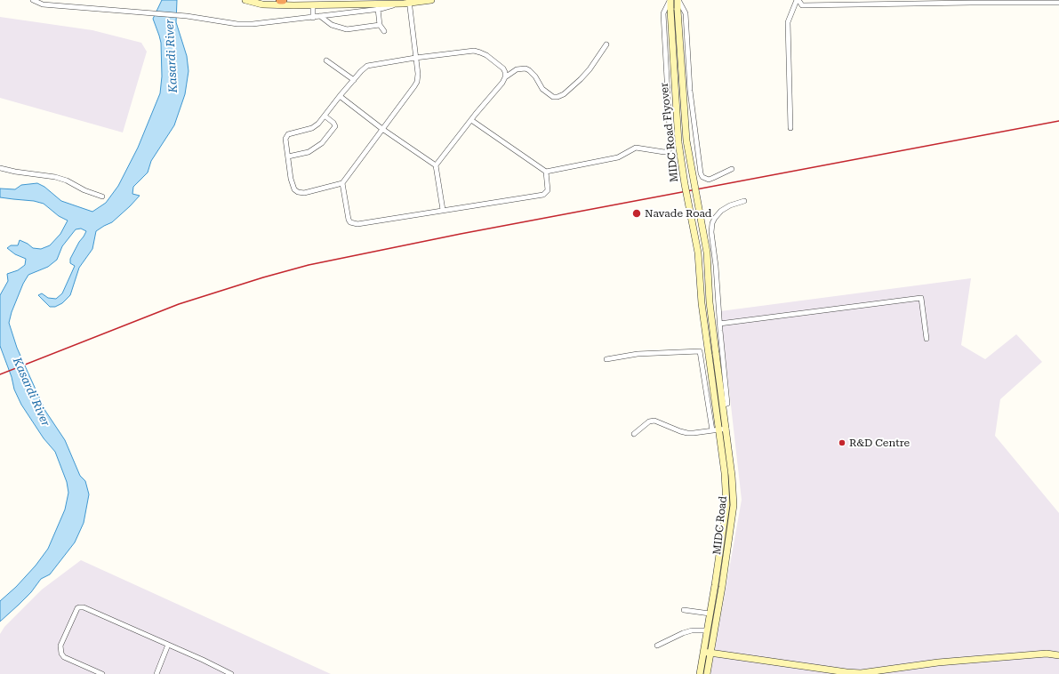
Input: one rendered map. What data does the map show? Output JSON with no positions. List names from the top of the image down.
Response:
{
  "streets": {
    "main road": ["MIDC Road Flyover", "MIDC Road"]
  },
  "crossings": [
    ["MIDC Road Flyover", "MIDC Road"]
  ],
  "water": ["Kasardi River"],
  "places": ["Navade Road", "R&D Centre"]
}
